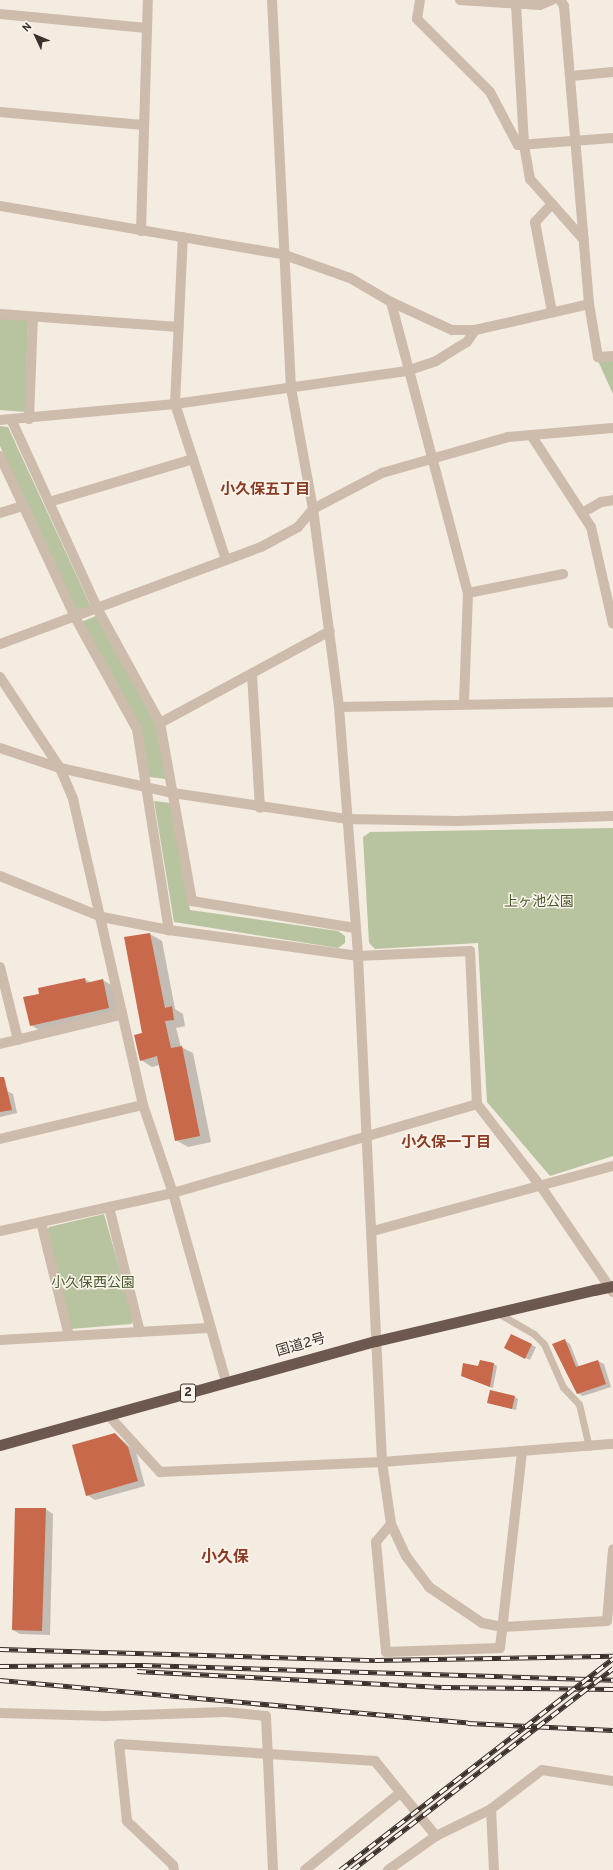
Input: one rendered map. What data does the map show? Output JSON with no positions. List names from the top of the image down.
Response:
{
  "streets": {
    "highway": ["国道2号", "2"]
  },
  "districts": ["小久保五丁目", "小久保一丁目", "小久保"],
  "parks": ["上ヶ池公園", "小久保西公園"],
  "north": "top left"
}
